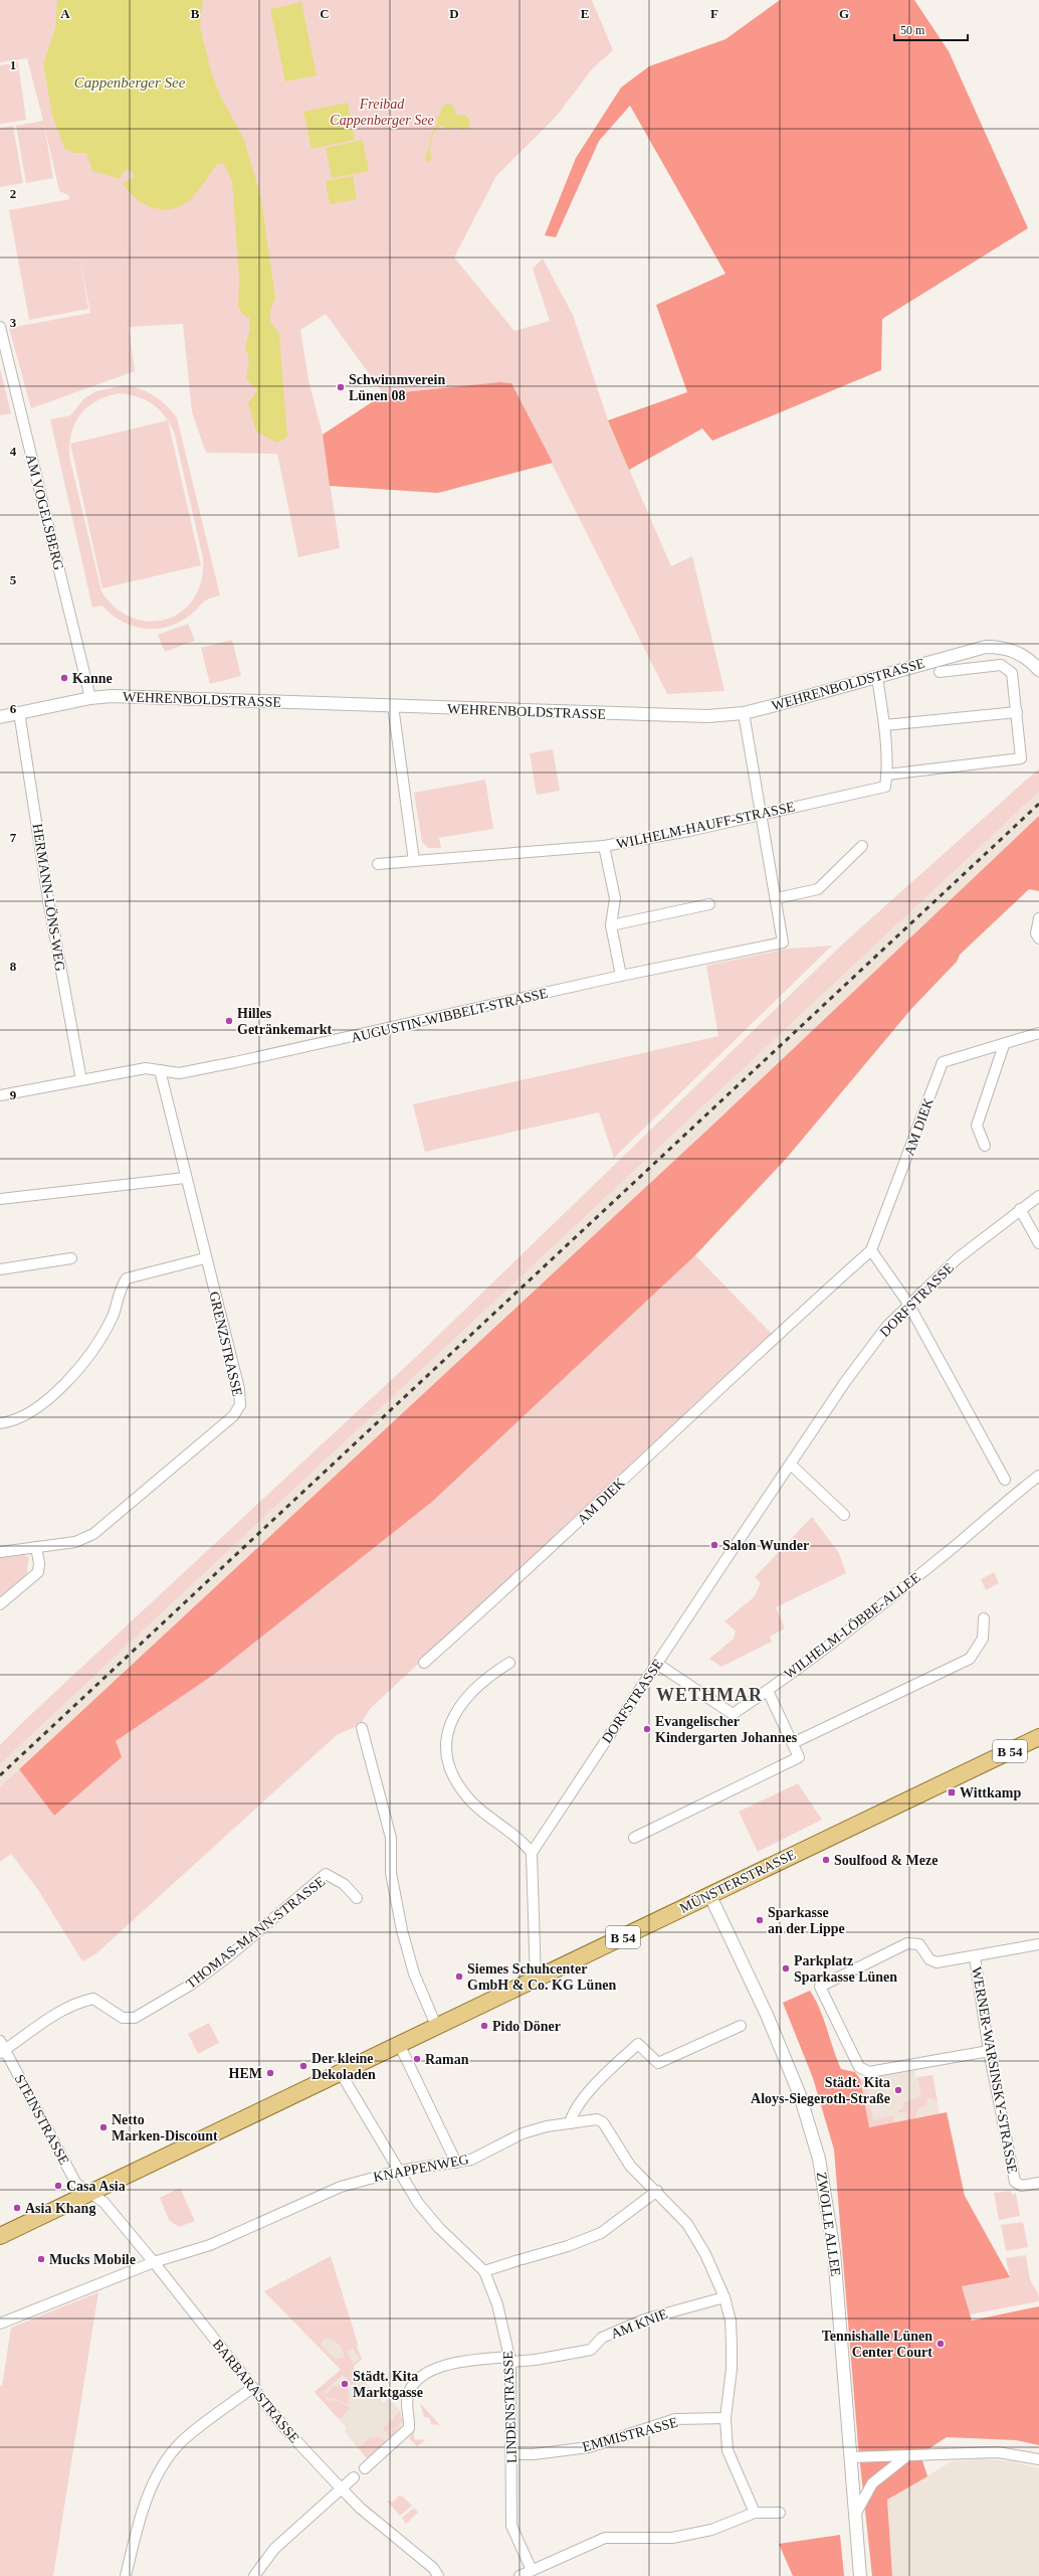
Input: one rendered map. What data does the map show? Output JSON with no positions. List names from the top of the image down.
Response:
{
  "streets": {
    "main road": ["B 54", "MÜNSTERSTRASSE"],
    "street": [
      "AM VOGELSBERG",
      "WEHRENBOLDSTRASSE",
      "WILHELM-HAUFF-STRASSE",
      "HERMANN-LÖNS-WEG",
      "AUGUSTIN-WIBBELT-STRASSE",
      "AM DIEK",
      "DORFSTRASSE",
      "GRENZSTRASSE",
      "WILHELM-LÖBBE-ALLEE",
      "THOMAS-MANN-STRASSE",
      "WERNER-WARSINSKY-STRASSE",
      "STEINSTRASSE",
      "KNAPPENWEG",
      "ZWOLLE ALLEE",
      "AM KNIE",
      "BARBARASTRASSE",
      "LINDENSTRASSE",
      "EMMISTRASSE"
    ]
  },
  "crossings": [
    ["AM VOGELSBERG", "WEHRENBOLDSTRASSE"],
    ["WEHRENBOLDSTRASSE", "HERMANN-LÖNS-WEG"],
    ["WEHRENBOLDSTRASSE", "AUGUSTIN-WIBBELT-STRASSE"],
    ["WILHELM-HAUFF-STRASSE", "AUGUSTIN-WIBBELT-STRASSE"],
    ["HERMANN-LÖNS-WEG", "AUGUSTIN-WIBBELT-STRASSE"],
    ["AUGUSTIN-WIBBELT-STRASSE", "GRENZSTRASSE"],
    ["DORFSTRASSE", "WILHELM-LÖBBE-ALLEE"],
    ["MÜNSTERSTRASSE", "STEINSTRASSE"],
    ["MÜNSTERSTRASSE", "ZWOLLE ALLEE"],
    ["MÜNSTERSTRASSE", "BARBARASTRASSE"],
    ["MÜNSTERSTRASSE", "LINDENSTRASSE"],
    ["THOMAS-MANN-STRASSE", "STEINSTRASSE"],
    ["STEINSTRASSE", "BARBARASTRASSE"],
    ["KNAPPENWEG", "AM KNIE"],
    ["KNAPPENWEG", "BARBARASTRASSE"],
    ["KNAPPENWEG", "LINDENSTRASSE"],
    ["KNAPPENWEG", "EMMISTRASSE"],
    ["AM KNIE", "LINDENSTRASSE"],
    ["LINDENSTRASSE", "EMMISTRASSE"]
  ],
  "districts": ["WETHMAR"],
  "water": ["Cappenberger See"],
  "parks": ["Freibad Cappenberger See"],
  "places": {
    "other": [
      "Schwimmverein Lünen 08",
      "Kanne",
      "Hilles Getränkemarkt",
      "Salon Wunder",
      "Evangelischer Kindergarten Johannes",
      "Soulfood & Meze",
      "Sparkasse an der Lippe",
      "Parkplatz Sparkasse Lünen",
      "Siemes Schuhcenter GmbH & Co. KG Lünen",
      "Pido Döner",
      "Raman",
      "Der kleine Dekoladen",
      "HEM",
      "Städt. Kita Aloys-Siegeroth-Straße",
      "Netto Marken-Discount",
      "Casa Asia",
      "Asia Khang",
      "Mucks Mobile",
      "Tennishalle Lünen Center Court",
      "Städt. Kita Marktgasse"
    ],
    "transit": ["Wittkamp"]
  },
  "scale_bar": "50 m",
  "grid": {
    "columns": [
      "A",
      "B",
      "C",
      "D",
      "E",
      "F",
      "G"
    ],
    "rows": [
      "1",
      "2",
      "3",
      "4",
      "5",
      "6",
      "7",
      "8",
      "9"
    ]
  }
}
